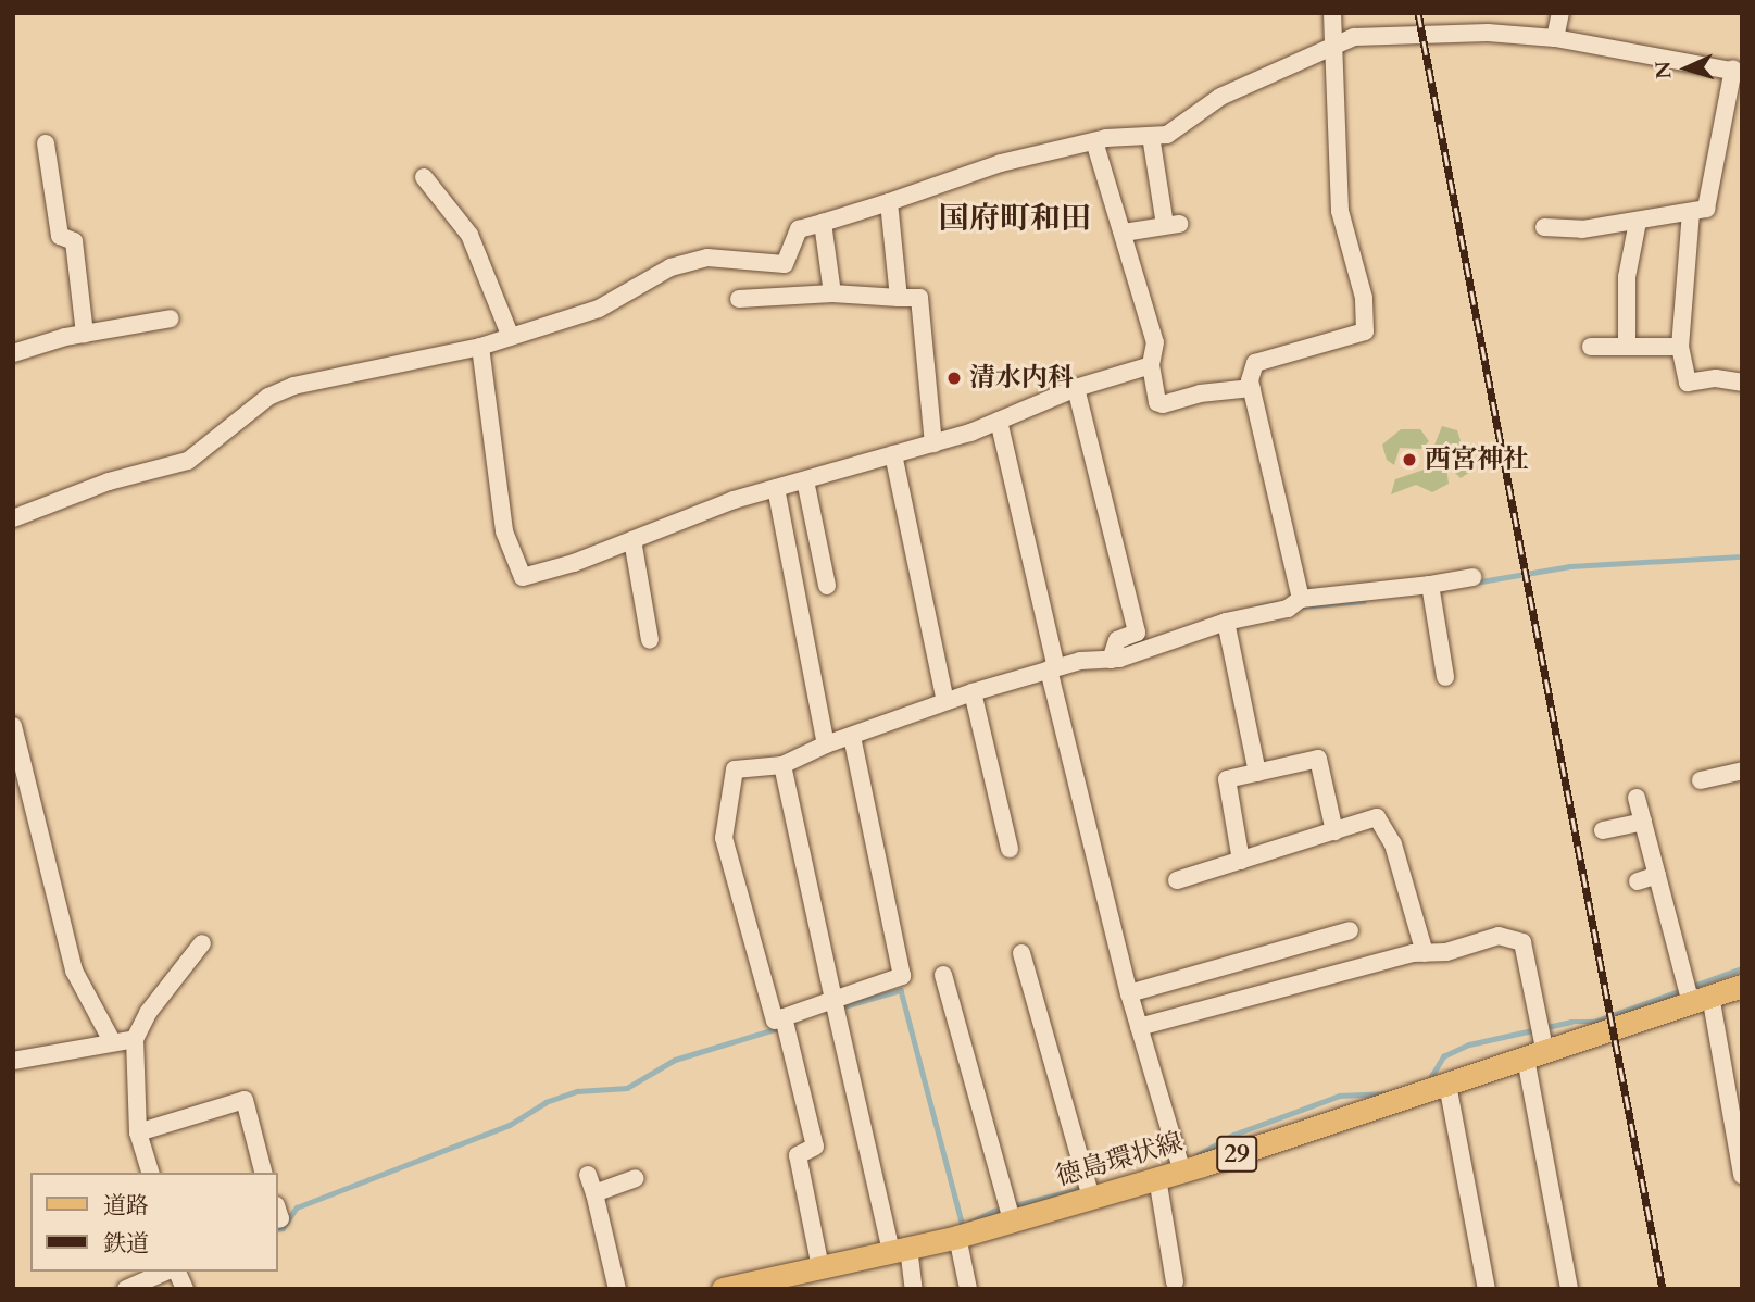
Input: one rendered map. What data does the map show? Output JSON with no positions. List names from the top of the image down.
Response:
{
  "streets": {
    "main road": ["29", "徳島環状線"]
  },
  "districts": ["国府町和田"],
  "places": ["清水内科", "西宮神社"],
  "legend": ["道路", "鉄道"],
  "north": "left"
}
